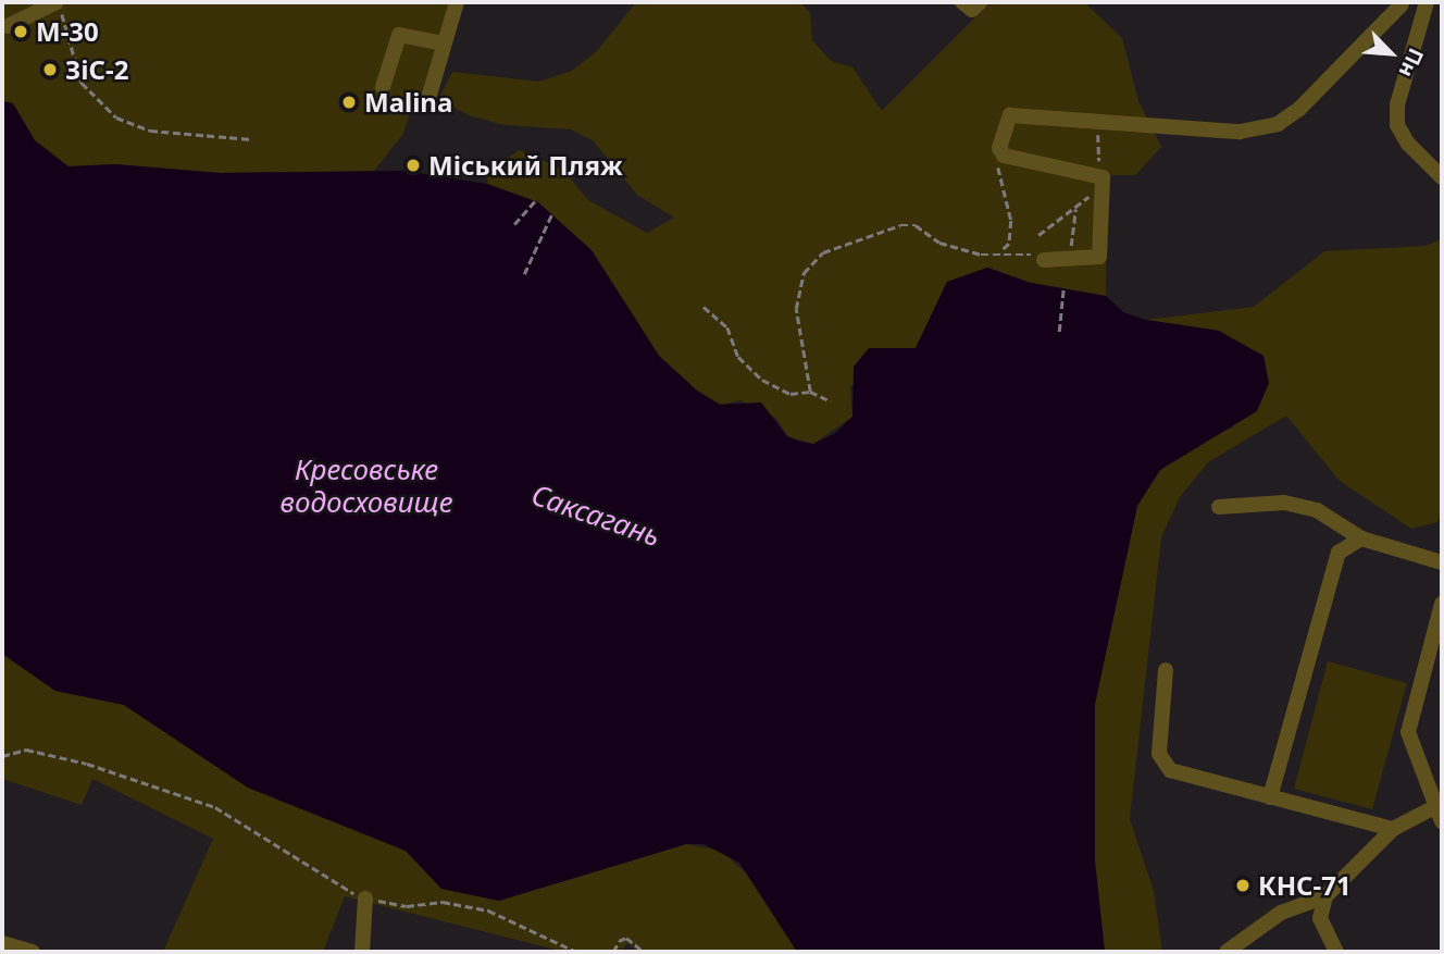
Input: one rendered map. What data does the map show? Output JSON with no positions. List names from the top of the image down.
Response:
{
  "water": ["Кресовське водосховище", "Саксагань"],
  "places": [
    "М-30",
    "ЗіС-2",
    "Malina",
    "Міський Пляж",
    "КНС-71"
  ],
  "north": "bottom right"
}
